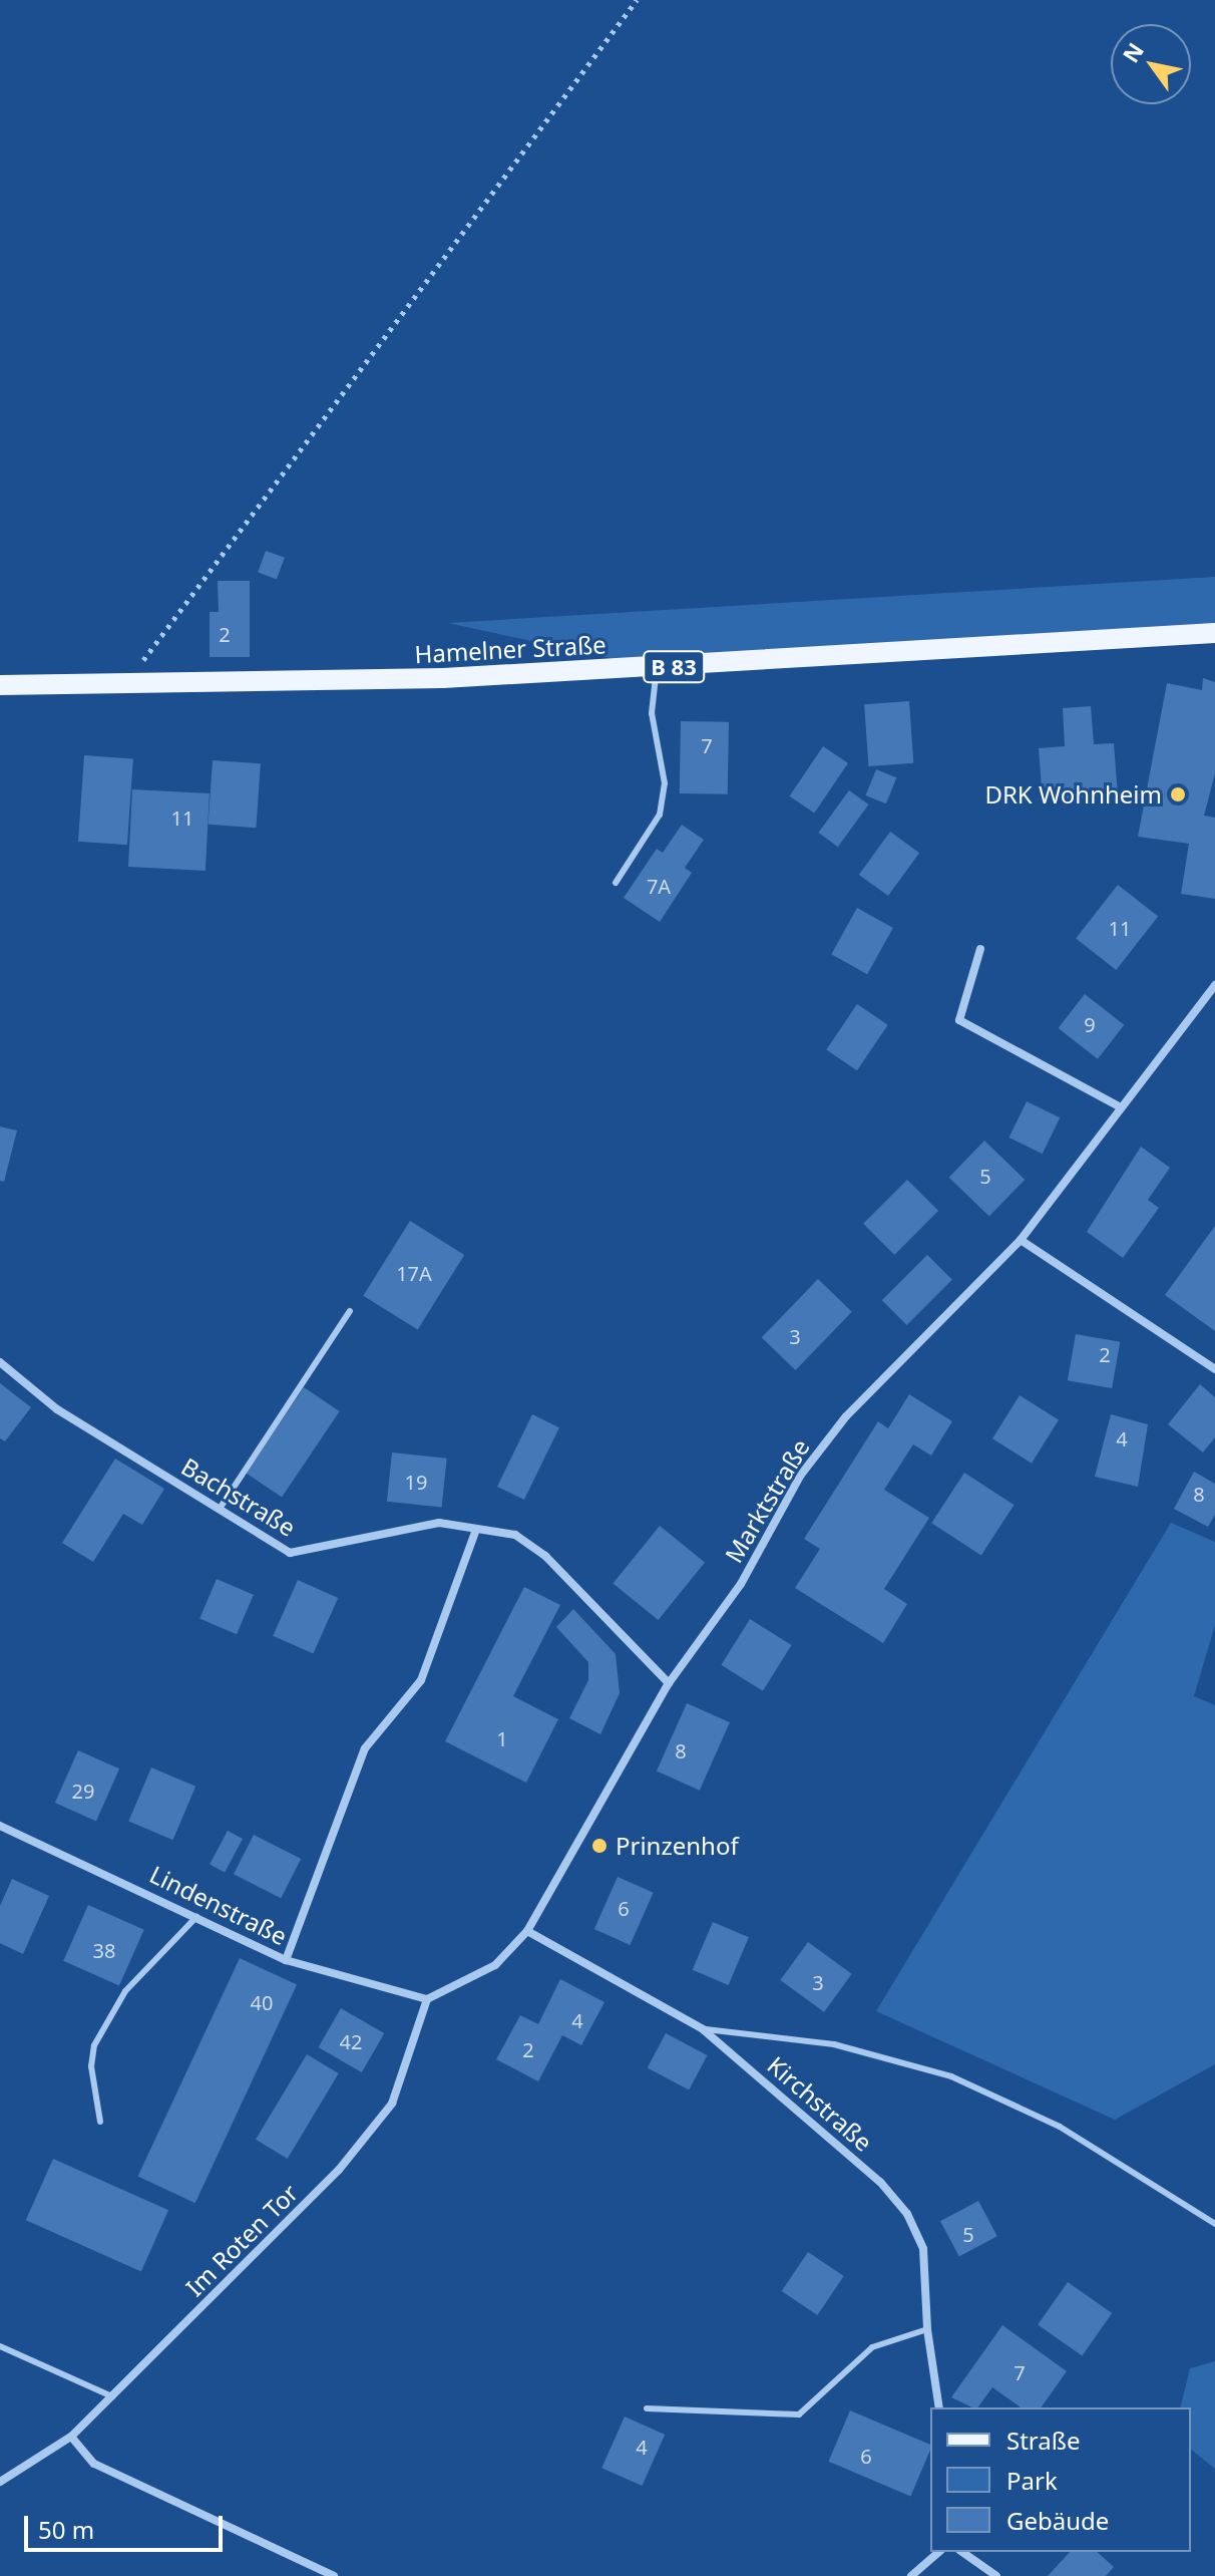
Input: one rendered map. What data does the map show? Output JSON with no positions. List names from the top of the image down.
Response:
{
  "streets": {
    "main road": ["Hamelner Straße", "B 83"],
    "street": [
      "Bachstraße",
      "Marktstraße",
      "Lindenstraße",
      "Kirchstraße",
      "Im Roten Tor"
    ]
  },
  "crossings": [
    ["Bachstraße", "Marktstraße"],
    ["Marktstraße", "Lindenstraße"],
    ["Marktstraße", "Kirchstraße"],
    ["Marktstraße", "Im Roten Tor"],
    ["Lindenstraße", "Im Roten Tor"]
  ],
  "places": ["DRK Wohnheim", "Prinzenhof"],
  "house_numbers": [
    "2",
    "7",
    "11",
    "7A",
    "11",
    "9",
    "5",
    "17A",
    "3",
    "2",
    "4",
    "19",
    "8",
    "1",
    "8",
    "29",
    "6",
    "38",
    "3",
    "40",
    "4",
    "42",
    "2",
    "5",
    "7",
    "4",
    "6"
  ],
  "legend": ["Straße", "Park", "Gebäude"],
  "scale_bar": "50 m",
  "north": "top left"
}
